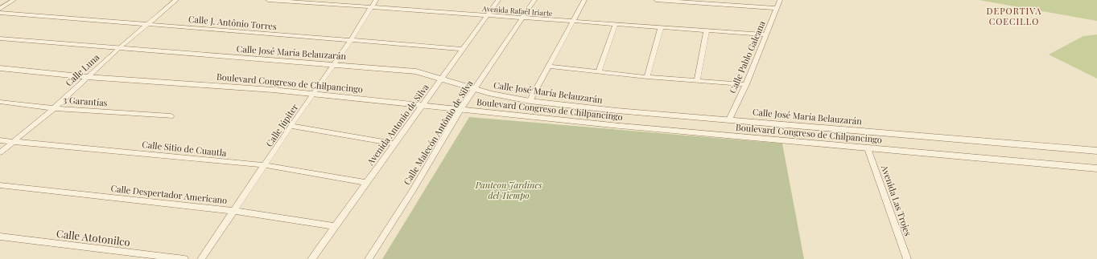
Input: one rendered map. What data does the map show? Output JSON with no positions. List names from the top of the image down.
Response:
{
  "streets": {
    "street": [
      "Avenida Rafaél Iriarte",
      "Calle J. Antônio Torres",
      "Calle José María Belauzarán",
      "Calle Pablo Galeana",
      "Calle Luna",
      "Boulevard Congreso de Chilpancingo",
      "3 Garantías",
      "Avenida Antonio de Silva",
      "Calle Júpiter",
      "Calle Malecón Antônio de Silva",
      "Calle Sitio de Cuautla",
      "Calle Despertador Americano",
      "Avenida Las Trojes",
      "Calle Atotonilco"
    ]
  },
  "crossings": [
    ["Avenida Rafaél Iriarte", "Calle Pablo Galeana"],
    ["Avenida Rafaél Iriarte", "Avenida Antonio de Silva"],
    ["Avenida Rafaél Iriarte", "Calle Júpiter"],
    ["Avenida Rafaél Iriarte", "Calle Malecón Antônio de Silva"],
    ["Calle J. Antônio Torres", "Calle Luna"],
    ["Calle J. Antônio Torres", "Avenida Antonio de Silva"],
    ["Calle J. Antônio Torres", "Calle Júpiter"],
    ["Calle José María Belauzarán", "Calle Pablo Galeana"],
    ["Calle José María Belauzarán", "Calle Luna"],
    ["Calle José María Belauzarán", "Avenida Antonio de Silva"],
    ["Calle José María Belauzarán", "Calle Júpiter"],
    ["Calle José María Belauzarán", "Calle Malecón Antônio de Silva"],
    ["Calle Luna", "Boulevard Congreso de Chilpancingo"],
    ["Calle Luna", "3 Garantías"],
    ["Calle Luna", "Calle Sitio de Cuautla"],
    ["Boulevard Congreso de Chilpancingo", "Avenida Antonio de Silva"],
    ["Boulevard Congreso de Chilpancingo", "Calle Júpiter"],
    ["Boulevard Congreso de Chilpancingo", "Calle Malecón Antônio de Silva"],
    ["Boulevard Congreso de Chilpancingo", "Avenida Las Trojes"],
    ["Avenida Antonio de Silva", "Calle Sitio de Cuautla"],
    ["Avenida Antonio de Silva", "Calle Despertador Americano"],
    ["Calle Júpiter", "Calle Sitio de Cuautla"],
    ["Calle Júpiter", "Calle Despertador Americano"]
  ],
  "districts": ["DEPORTIVA COECILLO"],
  "parks": ["Panteon Jardines del Tiempo"]
}
